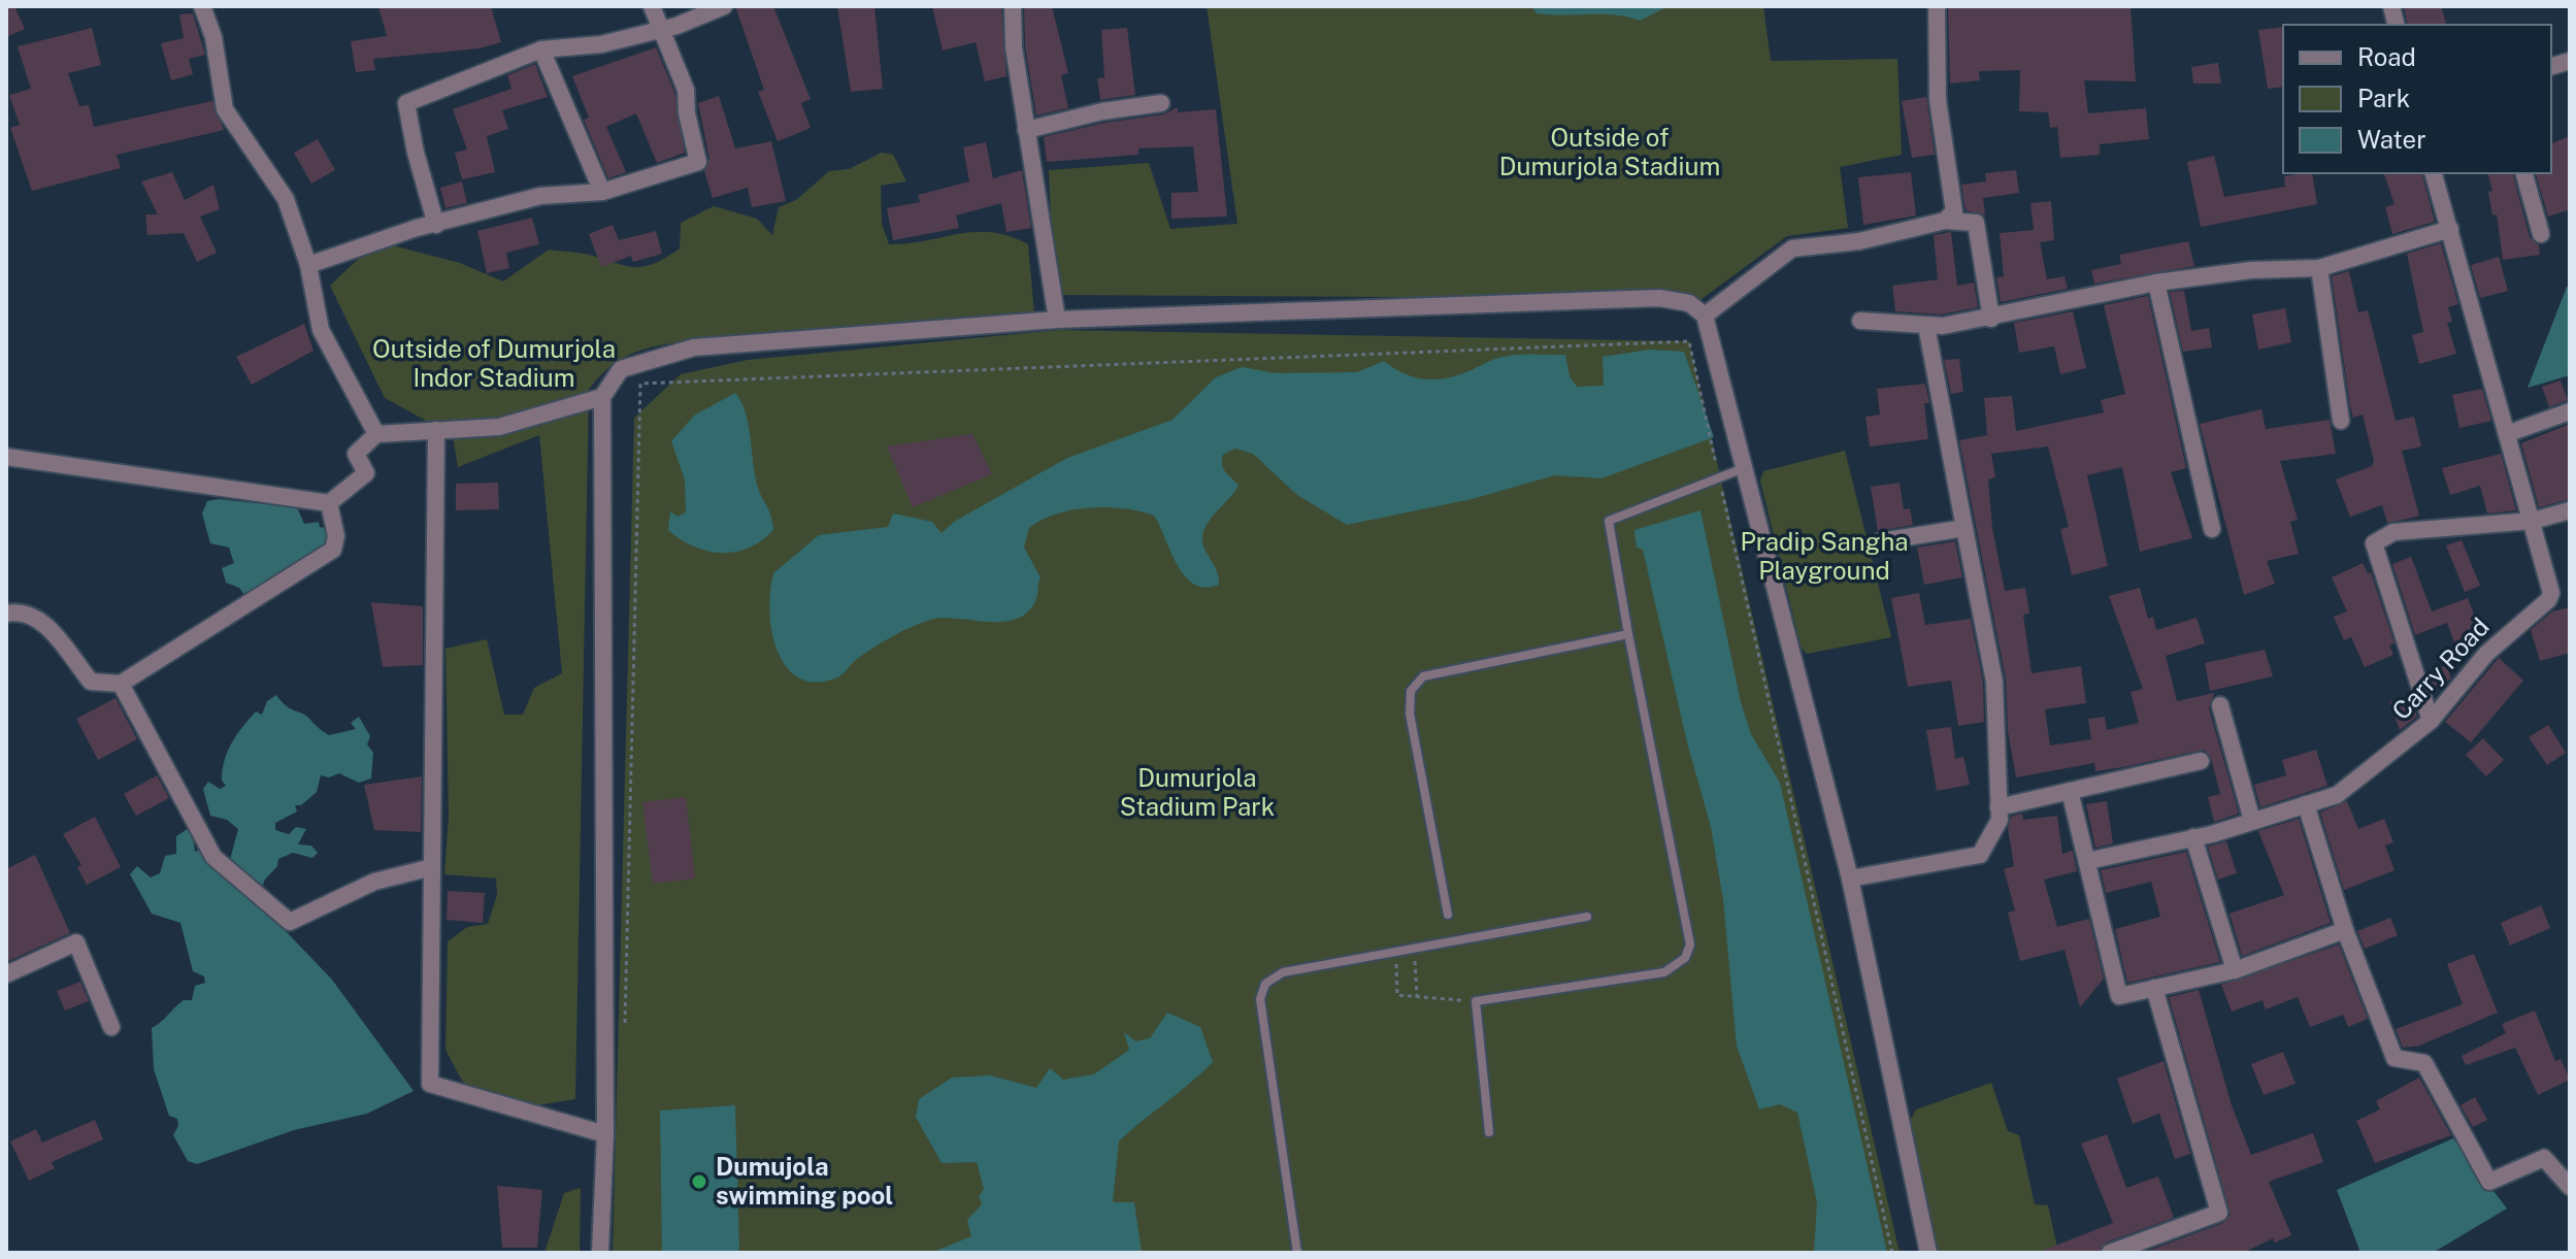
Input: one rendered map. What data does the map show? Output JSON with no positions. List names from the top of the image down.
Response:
{
  "streets": {
    "street": ["Carry Road"]
  },
  "parks": [
    "Outside of Dumurjola Stadium",
    "Outside of Dumurjola Indor Stadium",
    "Pradip Sangha Playground",
    "Dumurjola Stadium Park"
  ],
  "places": ["Dumujola swimming pool"],
  "legend": ["Road", "Park", "Water"]
}
